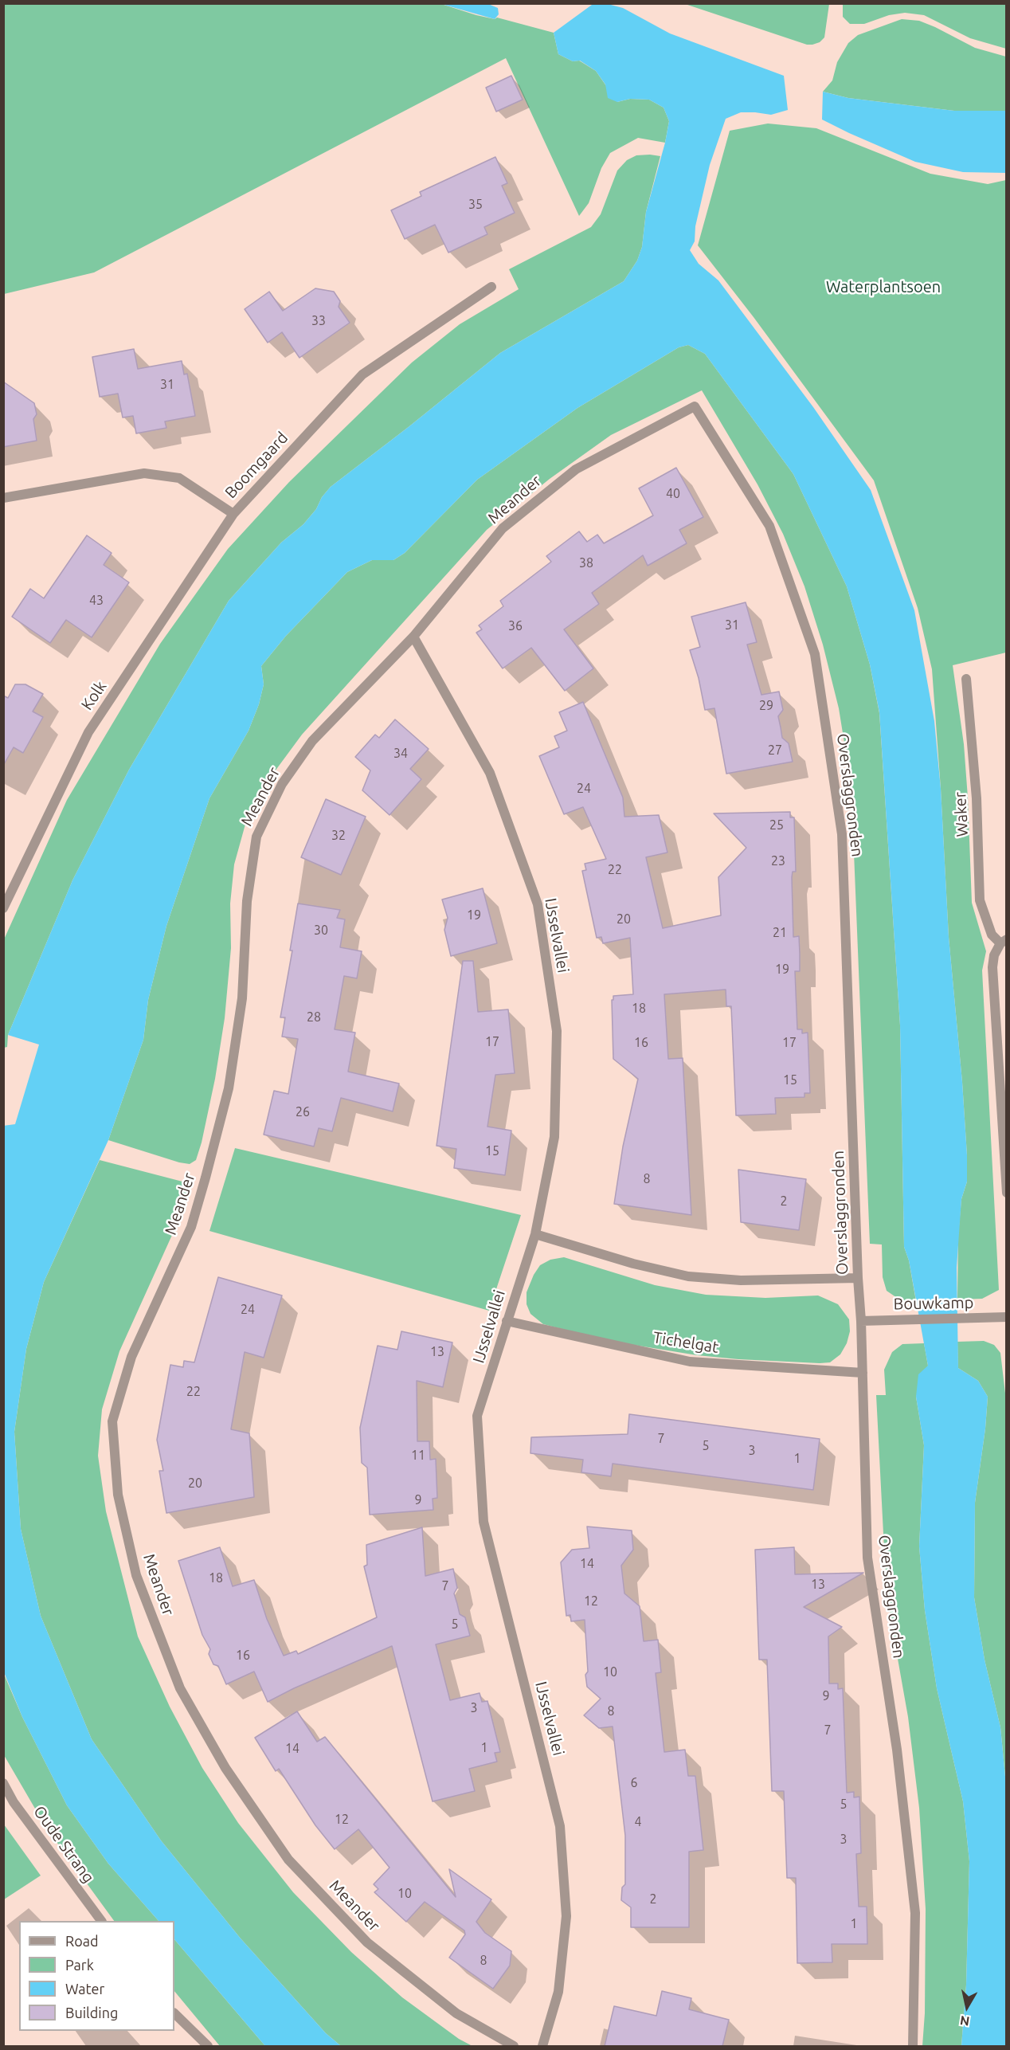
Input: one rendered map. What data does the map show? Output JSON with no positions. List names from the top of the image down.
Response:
{
  "streets": {
    "street": [
      "Boomgaard",
      "Meander",
      "Kolk",
      "Overslaggronden",
      "Waker",
      "IJsselvallei",
      "Bouwkamp",
      "Tichelgat",
      "Oude Strang"
    ]
  },
  "crossings": [
    ["Boomgaard", "Kolk"],
    ["Meander", "Overslaggronden"],
    ["Meander", "IJsselvallei"],
    ["Overslaggronden", "Bouwkamp"],
    ["Overslaggronden", "Tichelgat"],
    ["IJsselvallei", "Tichelgat"]
  ],
  "parks": ["Waterplantsoen"],
  "house_numbers": [
    "35",
    "33",
    "31",
    "40",
    "38",
    "43",
    "31",
    "36",
    "29",
    "27",
    "34",
    "24",
    "25",
    "32",
    "23",
    "22",
    "19",
    "20",
    "30",
    "21",
    "19",
    "18",
    "28",
    "17",
    "16",
    "17",
    "15",
    "26",
    "15",
    "8",
    "2",
    "24",
    "13",
    "22",
    "7",
    "5",
    "3",
    "11",
    "1",
    "20",
    "9",
    "14",
    "18",
    "13",
    "7",
    "12",
    "5",
    "16",
    "10",
    "9",
    "3",
    "8",
    "7",
    "1",
    "14",
    "6",
    "5",
    "12",
    "4",
    "3",
    "10",
    "2",
    "1",
    "8"
  ],
  "legend": [
    "Road",
    "Park",
    "Water",
    "Building"
  ],
  "north": "bottom"
}
